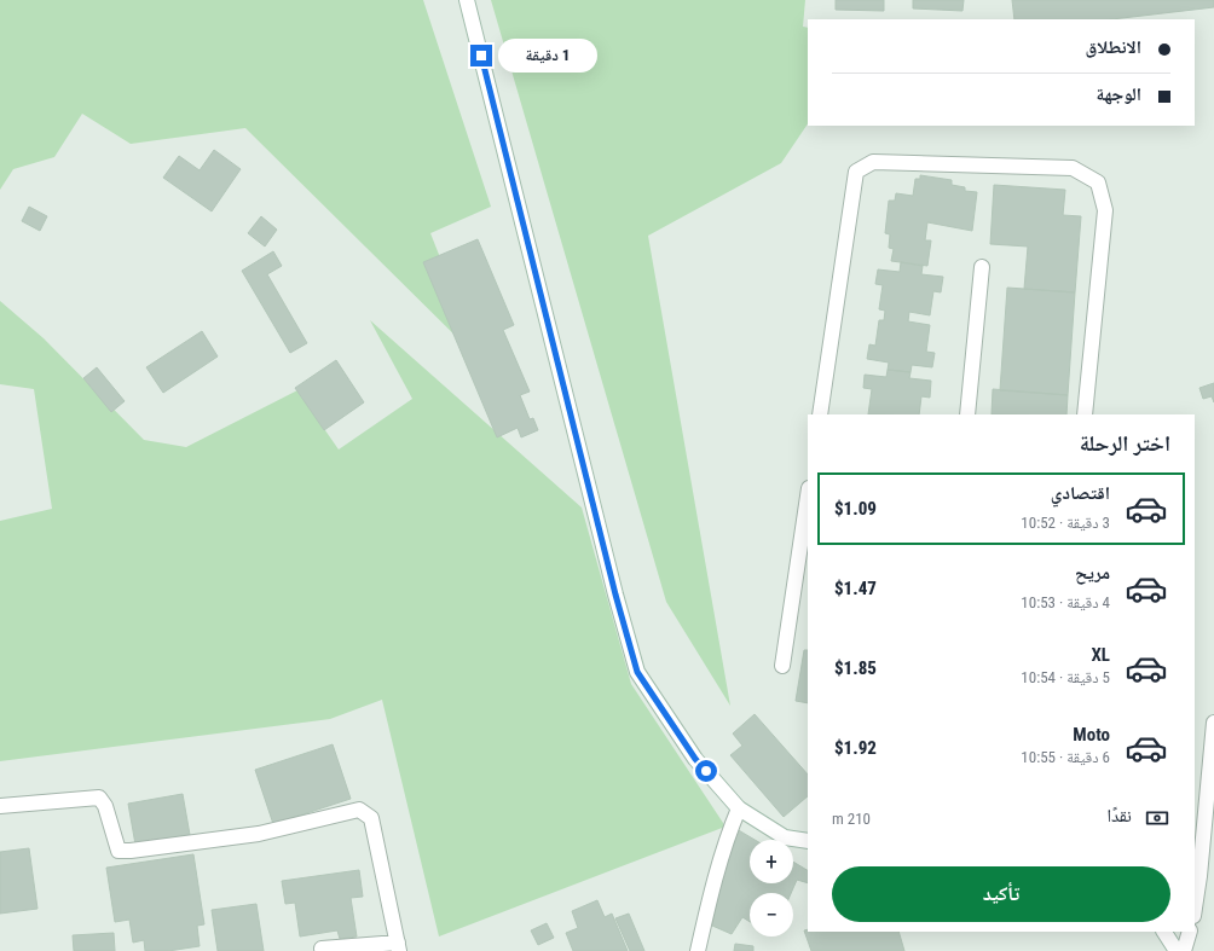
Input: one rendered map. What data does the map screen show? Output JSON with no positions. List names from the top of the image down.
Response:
{
  "page": {
    "banner": ["الانطلاق", "الوجهة"],
    "bubble": "1 دقيقة",
    "heading": "اختر الرحلة",
    "list": [
      {
        "name": "اقتصادي",
        "note": "3 دقيقة · 10:52",
        "value": "$1.09"
      },
      {
        "name": "مريح",
        "note": "4 دقيقة · 10:53",
        "value": "$1.47"
      },
      {
        "name": "XL",
        "note": "5 دقيقة · 10:54",
        "value": "$1.85"
      },
      {
        "name": "Moto",
        "note": "6 دقيقة · 10:55",
        "value": "$1.92"
      }
    ],
    "pay": ["نقدًا", "210 m"],
    "map_buttons": ["+", "−"],
    "buttons": "تأكيد"
  }
}
